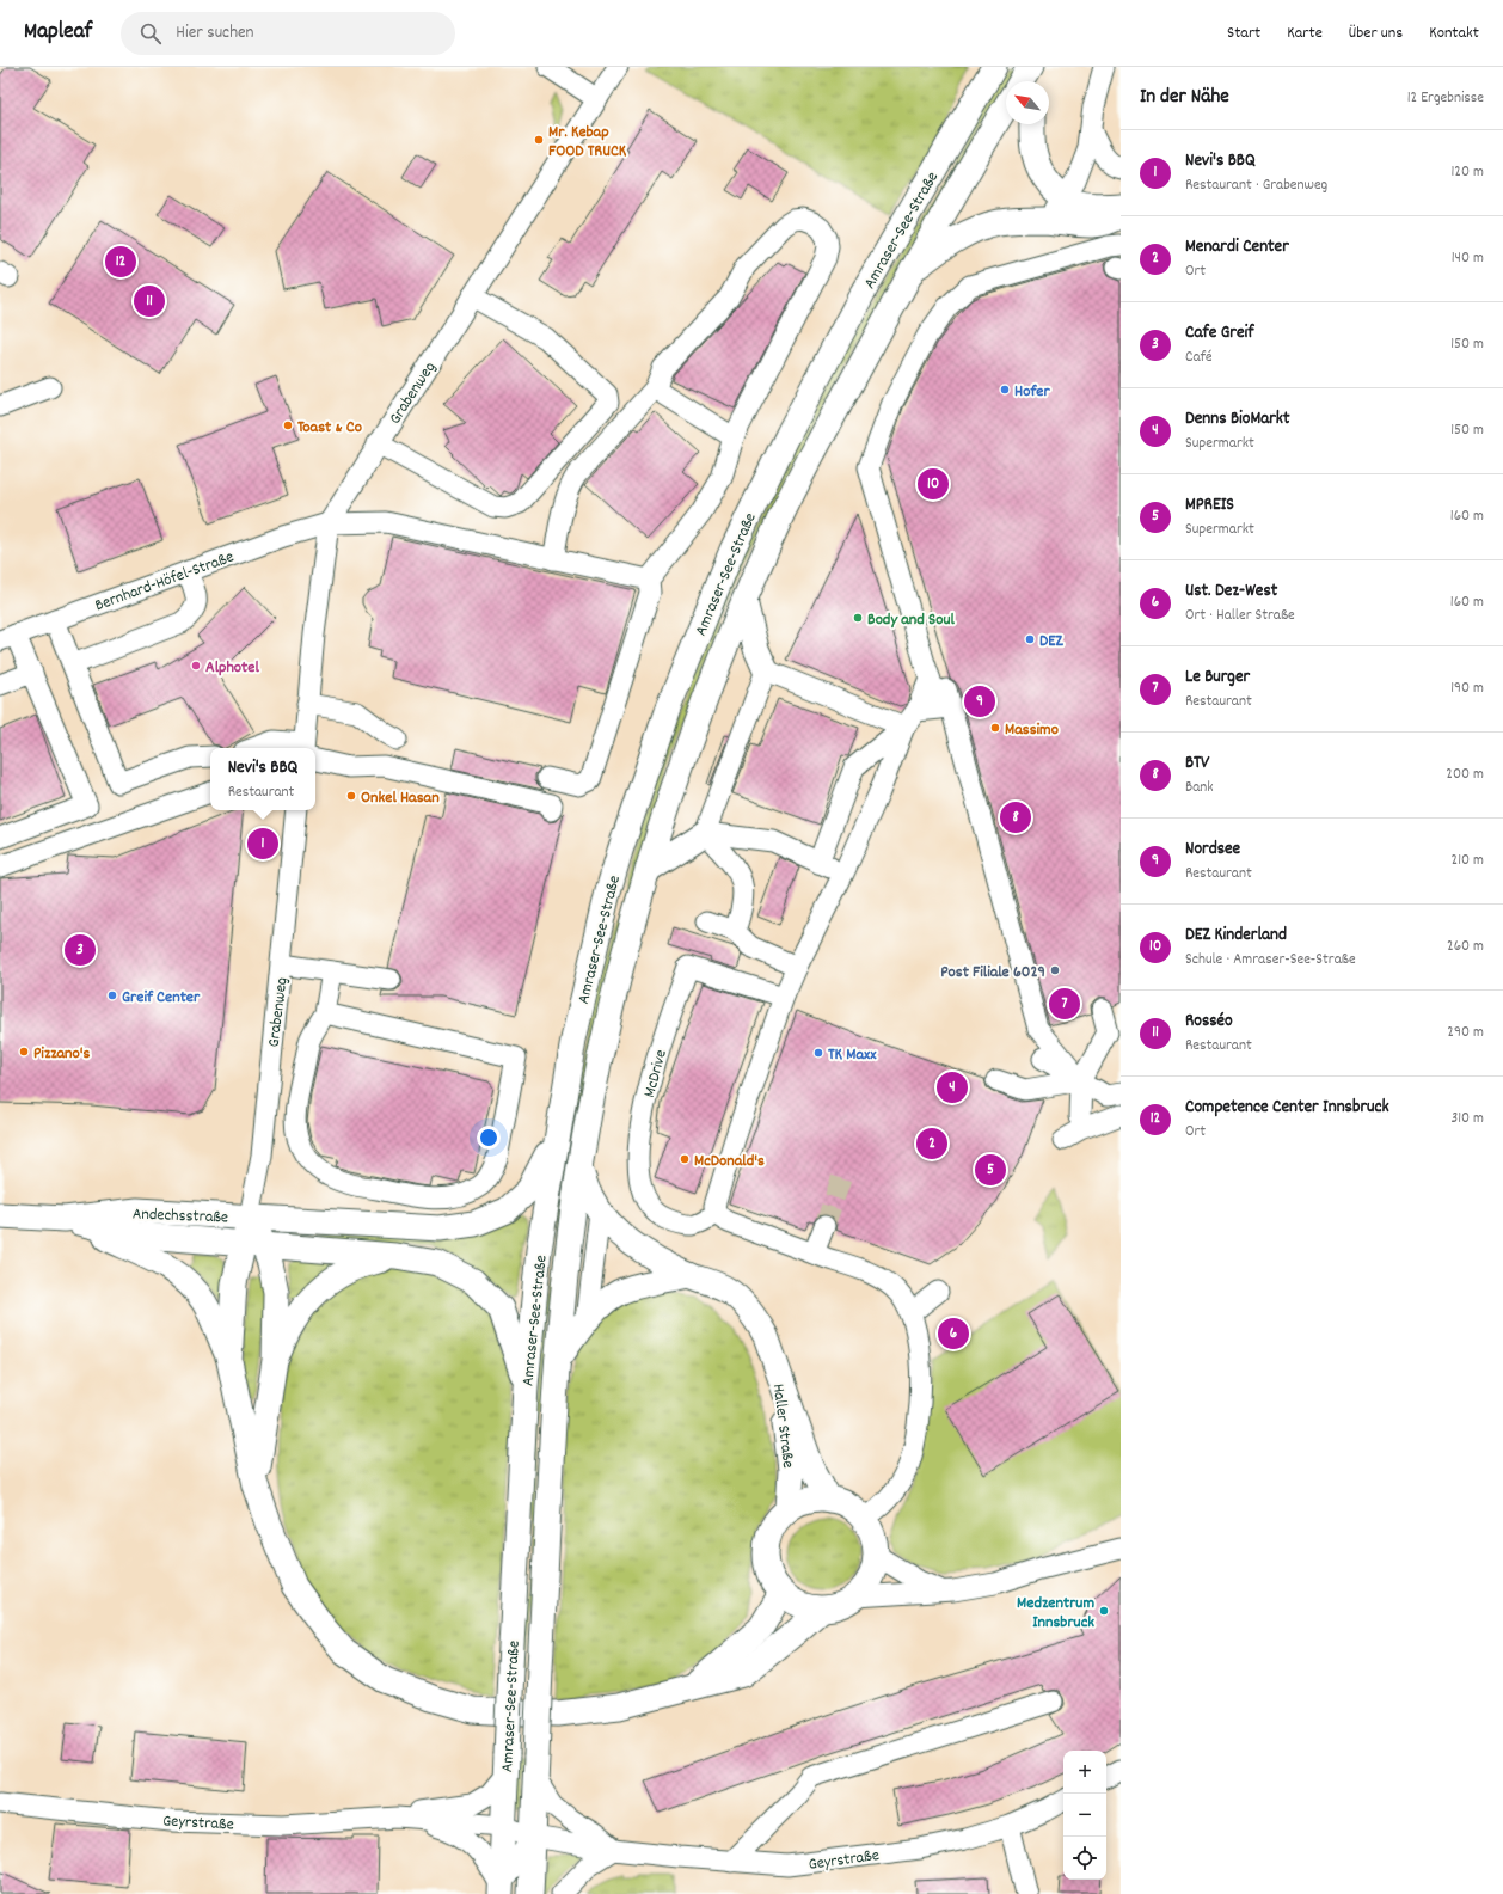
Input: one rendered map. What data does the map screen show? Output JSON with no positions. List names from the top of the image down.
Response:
{
  "streets": {
    "main road": ["Amraser-See-Straße", "Andechsstraße", "Haller Straße"],
    "street": [
      "Grabenweg",
      "Bernhard-Höfel-Straße",
      "McDrive",
      "Geyrstraße"
    ]
  },
  "crossings": [
    ["Amraser-See-Straße", "Andechsstraße"],
    ["Amraser-See-Straße", "Geyrstraße"],
    ["Grabenweg", "Bernhard-Höfel-Straße"],
    ["Grabenweg", "Andechsstraße"]
  ],
  "places": [
    "Mr. Kebap FOOD TRUCK",
    "Hofer",
    "Toast & Co",
    "Body and Soul",
    "DEZ",
    "Alphotel",
    "Massimo",
    "Onkel Hasan",
    "Post Filiale 6029",
    "Greif Center",
    "Pizzano's",
    "TK Maxx",
    "McDonald's",
    "Medzentrum Innsbruck"
  ],
  "north": "top left",
  "page": {
    "header": "Mapleaf",
    "search": "Hier suchen",
    "nav": [
      "Start",
      "Karte",
      "Über uns",
      "Kontakt"
    ],
    "heading": ["In der Nähe", "12 Ergebnisse"],
    "list": [
      {
        "mark": "1",
        "name": "Nevi's BBQ",
        "note": "Restaurant · Grabenweg",
        "value": "120 m"
      },
      {
        "mark": "2",
        "name": "Menardi Center",
        "note": "Ort",
        "value": "140 m"
      },
      {
        "mark": "3",
        "name": "Cafe Greif",
        "note": "Café",
        "value": "150 m"
      },
      {
        "mark": "4",
        "name": "Denns BioMarkt",
        "note": "Supermarkt",
        "value": "150 m"
      },
      {
        "mark": "5",
        "name": "MPREIS",
        "note": "Supermarkt",
        "value": "160 m"
      },
      {
        "mark": "6",
        "name": "Ust. Dez-West",
        "note": "Ort · Haller Straße",
        "value": "160 m"
      },
      {
        "mark": "7",
        "name": "Le Burger",
        "note": "Restaurant",
        "value": "190 m"
      },
      {
        "mark": "8",
        "name": "BTV",
        "note": "Bank",
        "value": "200 m"
      },
      {
        "mark": "9",
        "name": "Nordsee",
        "note": "Restaurant",
        "value": "210 m"
      },
      {
        "mark": "10",
        "name": "DEZ Kinderland",
        "note": "Schule · Amraser-See-Straße",
        "value": "260 m"
      },
      {
        "mark": "11",
        "name": "Rosséo",
        "note": "Restaurant",
        "value": "290 m"
      },
      {
        "mark": "12",
        "name": "Competence Center Innsbruck",
        "note": "Ort",
        "value": "310 m"
      }
    ],
    "pins": [
      "12",
      "11",
      "10",
      "9",
      "8",
      "1",
      "3",
      "7",
      "4",
      "2",
      "5",
      "6"
    ],
    "popup": ["Nevi's BBQ", "Restaurant"],
    "map_buttons": ["+", "−"]
  }
}
